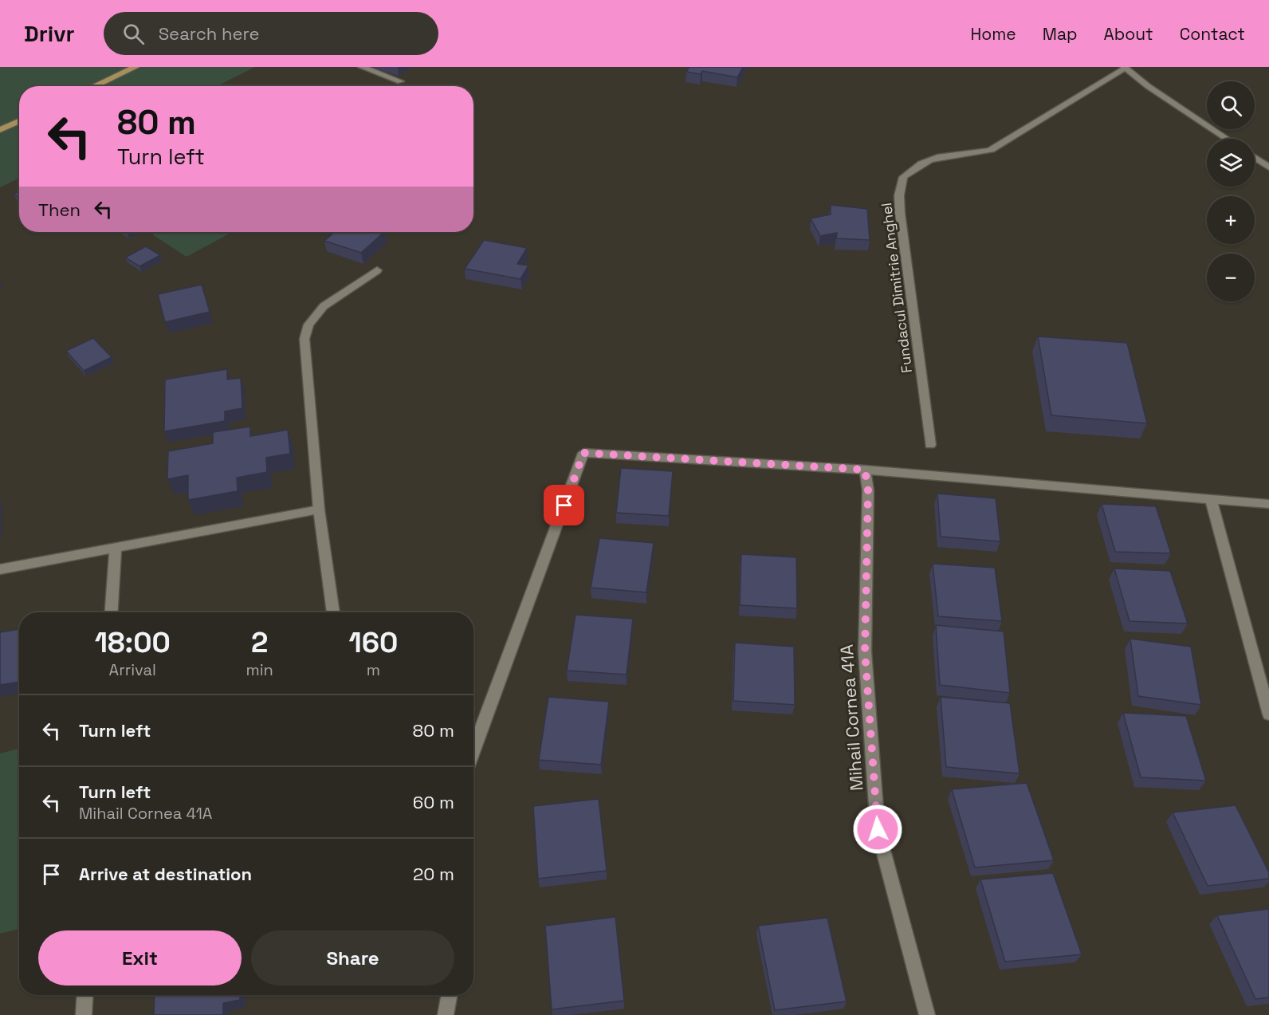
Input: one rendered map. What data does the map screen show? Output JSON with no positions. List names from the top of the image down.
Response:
{
  "streets": {
    "street": ["Fundacul Dimitrie Anghel", "Mihail Cornea 41A"]
  },
  "page": {
    "header": "Drivr",
    "search": "Search here",
    "nav": [
      "Home",
      "Map",
      "About",
      "Contact"
    ],
    "map_buttons": ["+", "−"],
    "turn": ["80 m", "Turn left"],
    "then": "Then",
    "eta": [
      "18:00",
      "Arrival",
      "2",
      "min",
      "160",
      "m"
    ],
    "list": [
      {
        "name": "Turn left",
        "value": "80 m"
      },
      {
        "name": "Turn left",
        "note": "Mihail Cornea 41A",
        "value": "60 m"
      },
      {
        "name": "Arrive at destination",
        "value": "20 m"
      }
    ],
    "buttons": ["Exit", "Share"]
  }
}
